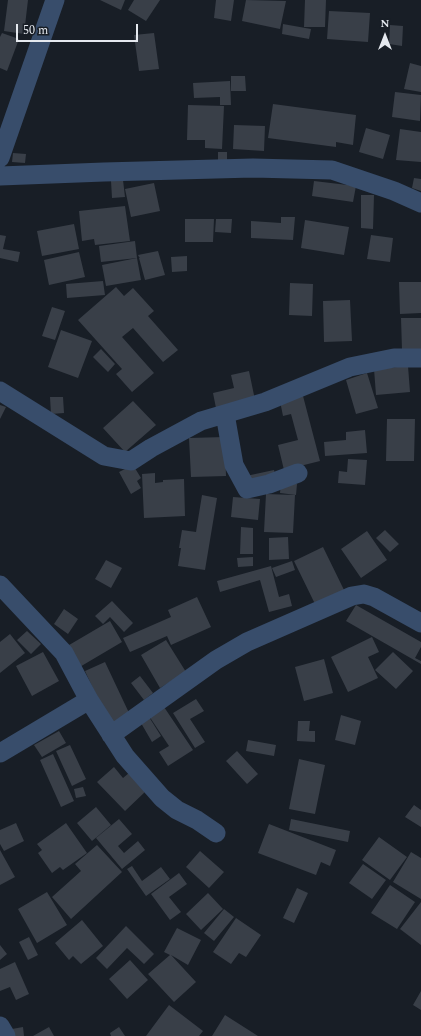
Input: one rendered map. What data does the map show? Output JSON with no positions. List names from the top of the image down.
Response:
{
  "scale_bar": "50 m",
  "north": "top"
}
